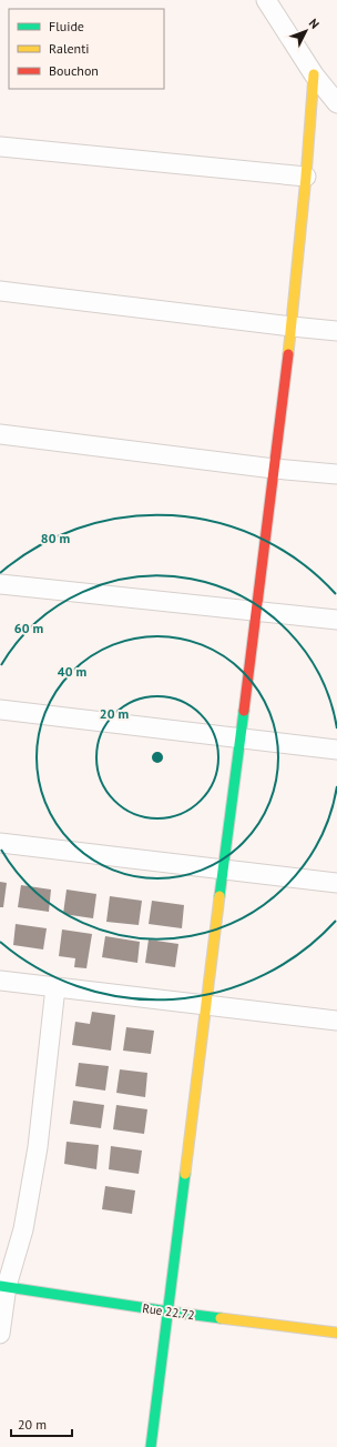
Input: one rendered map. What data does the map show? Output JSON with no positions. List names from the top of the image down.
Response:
{
  "streets": {
    "street": ["Rue 22.72"]
  },
  "legend": ["Fluide", "Ralenti", "Bouchon"],
  "scale_bar": "20 m",
  "north": "top right",
  "rings": [
    "80 m",
    "60 m",
    "40 m",
    "20 m"
  ]
}
